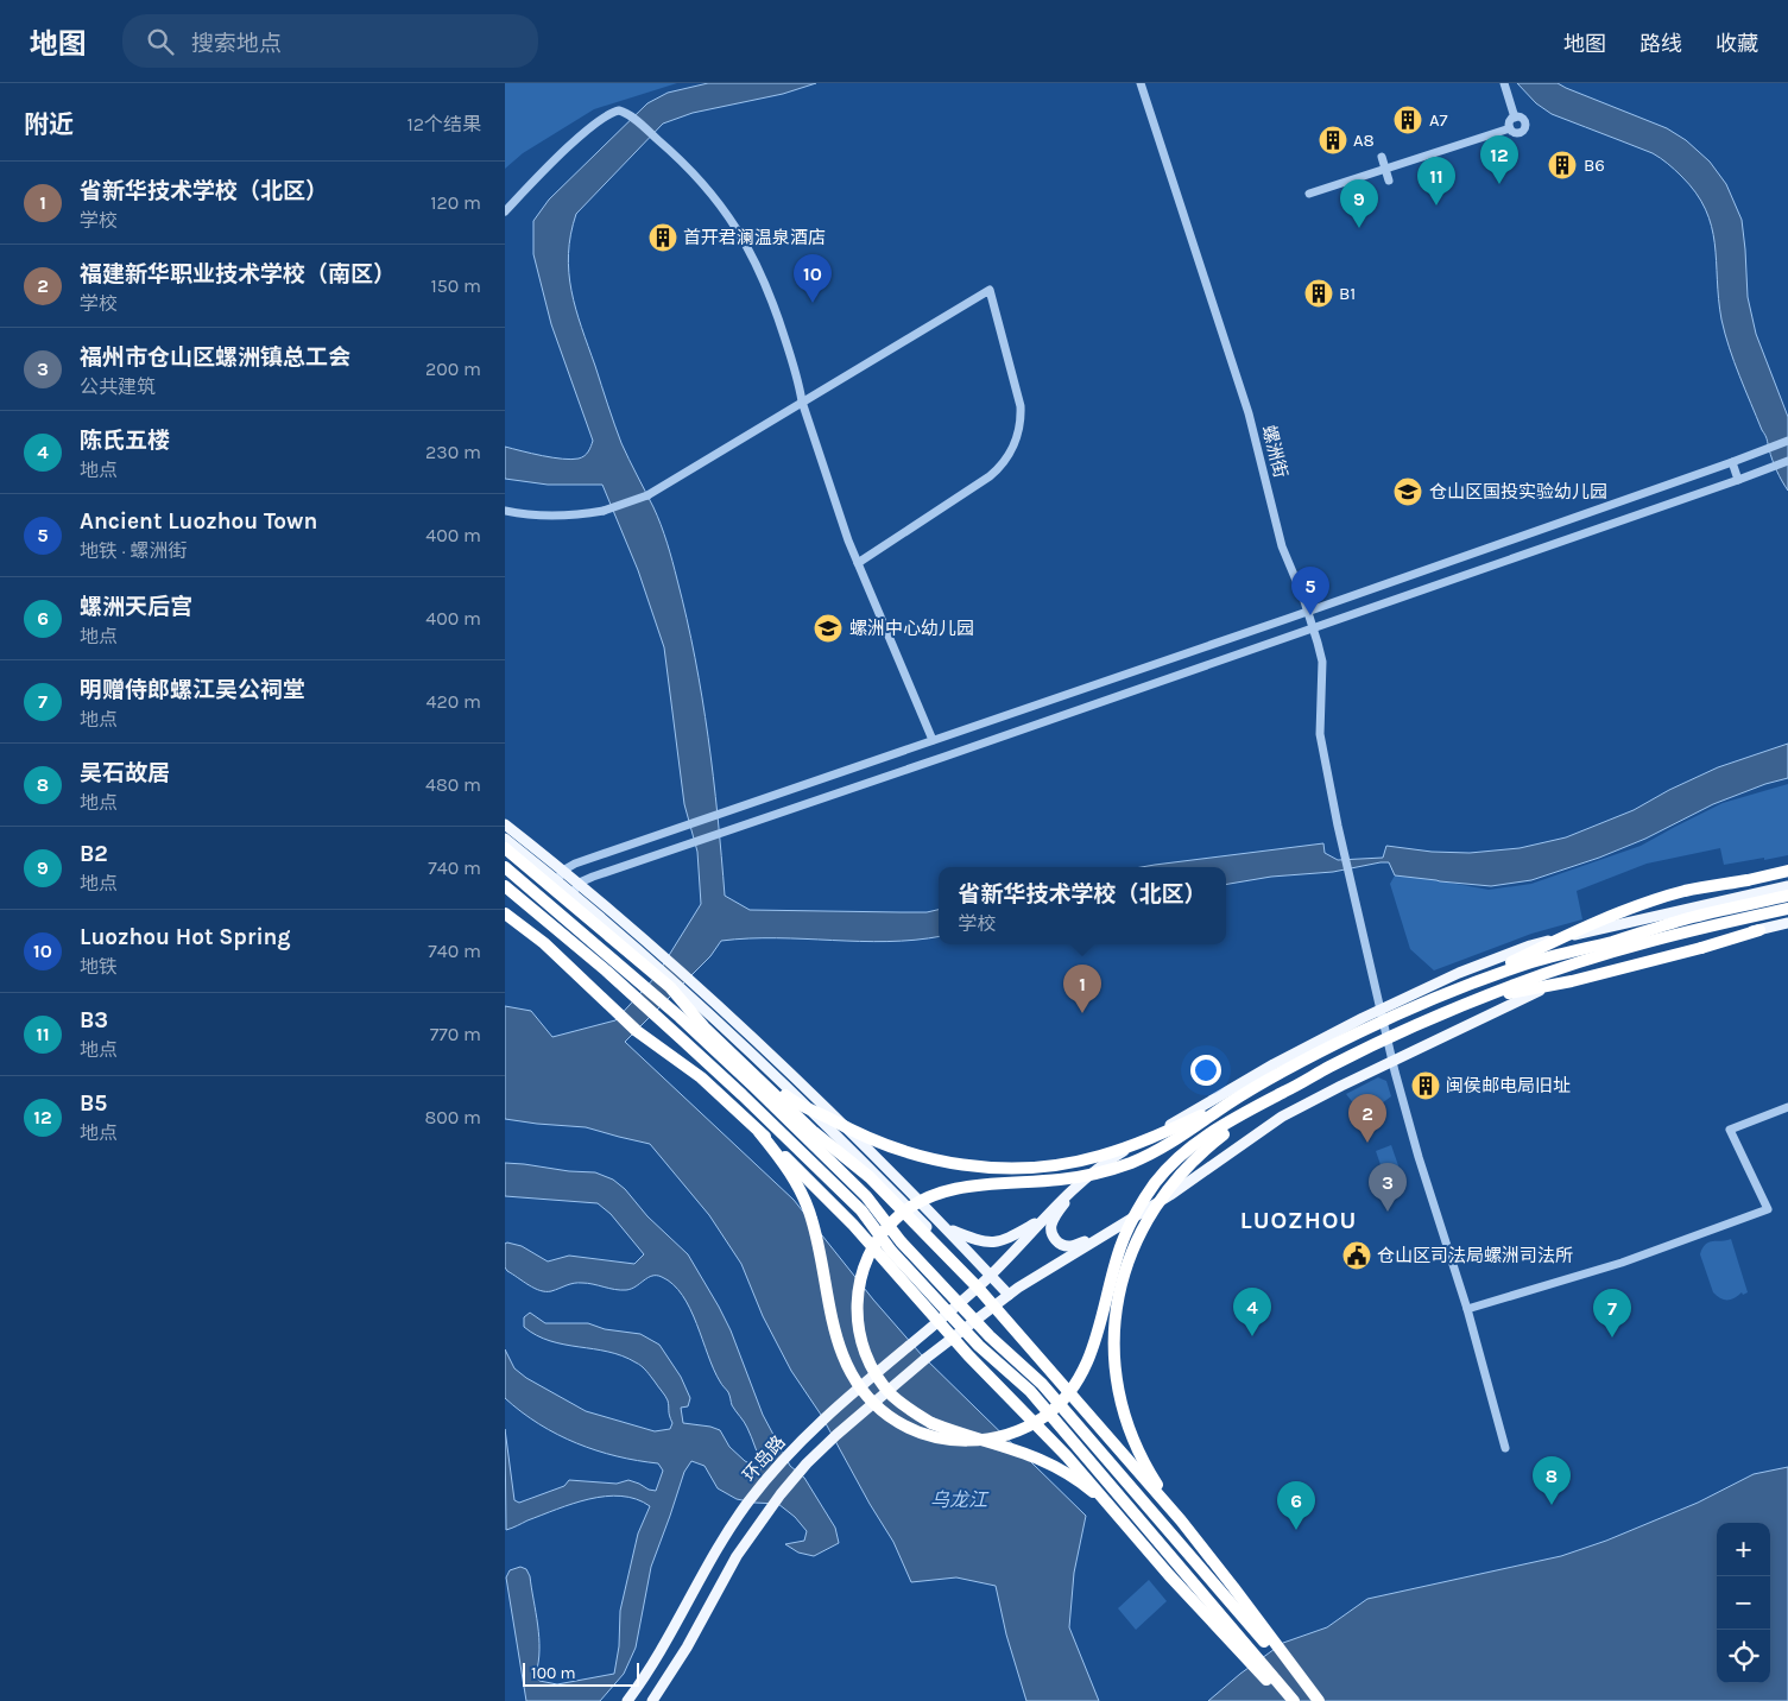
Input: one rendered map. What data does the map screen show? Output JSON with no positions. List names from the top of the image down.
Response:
{
  "streets": {
    "main road": ["环岛路"],
    "street": ["螺洲街"]
  },
  "districts": ["LUOZHOU"],
  "water": ["乌龙江"],
  "places": {
    "building": [
      "A7",
      "A8",
      "B6",
      "首开君澜温泉酒店",
      "B1",
      "闽侯邮电局旧址"
    ],
    "school or university": ["仓山区国投实验幼儿园", "螺洲中心幼儿园"],
    "public building": ["仓山区司法局螺洲司法所"]
  },
  "scale_bar": "100 m",
  "page": {
    "header": "地图",
    "search": "搜索地点",
    "nav": ["地图", "路线", "收藏"],
    "heading": ["附近", "12个结果"],
    "pins": [
      "12",
      "11",
      "9",
      "10",
      "5",
      "1",
      "2",
      "3",
      "4",
      "7",
      "8",
      "6"
    ],
    "list": [
      {
        "mark": "1",
        "name": "省新华技术学校（北区）",
        "note": "学校",
        "value": "120 m"
      },
      {
        "mark": "2",
        "name": "福建新华职业技术学校（南区）",
        "note": "学校",
        "value": "150 m"
      },
      {
        "mark": "3",
        "name": "福州市仓山区螺洲镇总工会",
        "note": "公共建筑",
        "value": "200 m"
      },
      {
        "mark": "4",
        "name": "陈氏五楼",
        "note": "地点",
        "value": "230 m"
      },
      {
        "mark": "5",
        "name": "Ancient Luozhou Town",
        "note": "地铁 · 螺洲街",
        "value": "400 m"
      },
      {
        "mark": "6",
        "name": "螺洲天后宫",
        "note": "地点",
        "value": "400 m"
      },
      {
        "mark": "7",
        "name": "明赠侍郎螺江吴公祠堂",
        "note": "地点",
        "value": "420 m"
      },
      {
        "mark": "8",
        "name": "吴石故居",
        "note": "地点",
        "value": "480 m"
      },
      {
        "mark": "9",
        "name": "B2",
        "note": "地点",
        "value": "740 m"
      },
      {
        "mark": "10",
        "name": "Luozhou Hot Spring",
        "note": "地铁",
        "value": "740 m"
      },
      {
        "mark": "11",
        "name": "B3",
        "note": "地点",
        "value": "770 m"
      },
      {
        "mark": "12",
        "name": "B5",
        "note": "地点",
        "value": "800 m"
      }
    ],
    "popup": ["省新华技术学校（北区）", "学校"],
    "map_buttons": ["+", "−"],
    "scale": "100 m"
  }
}
